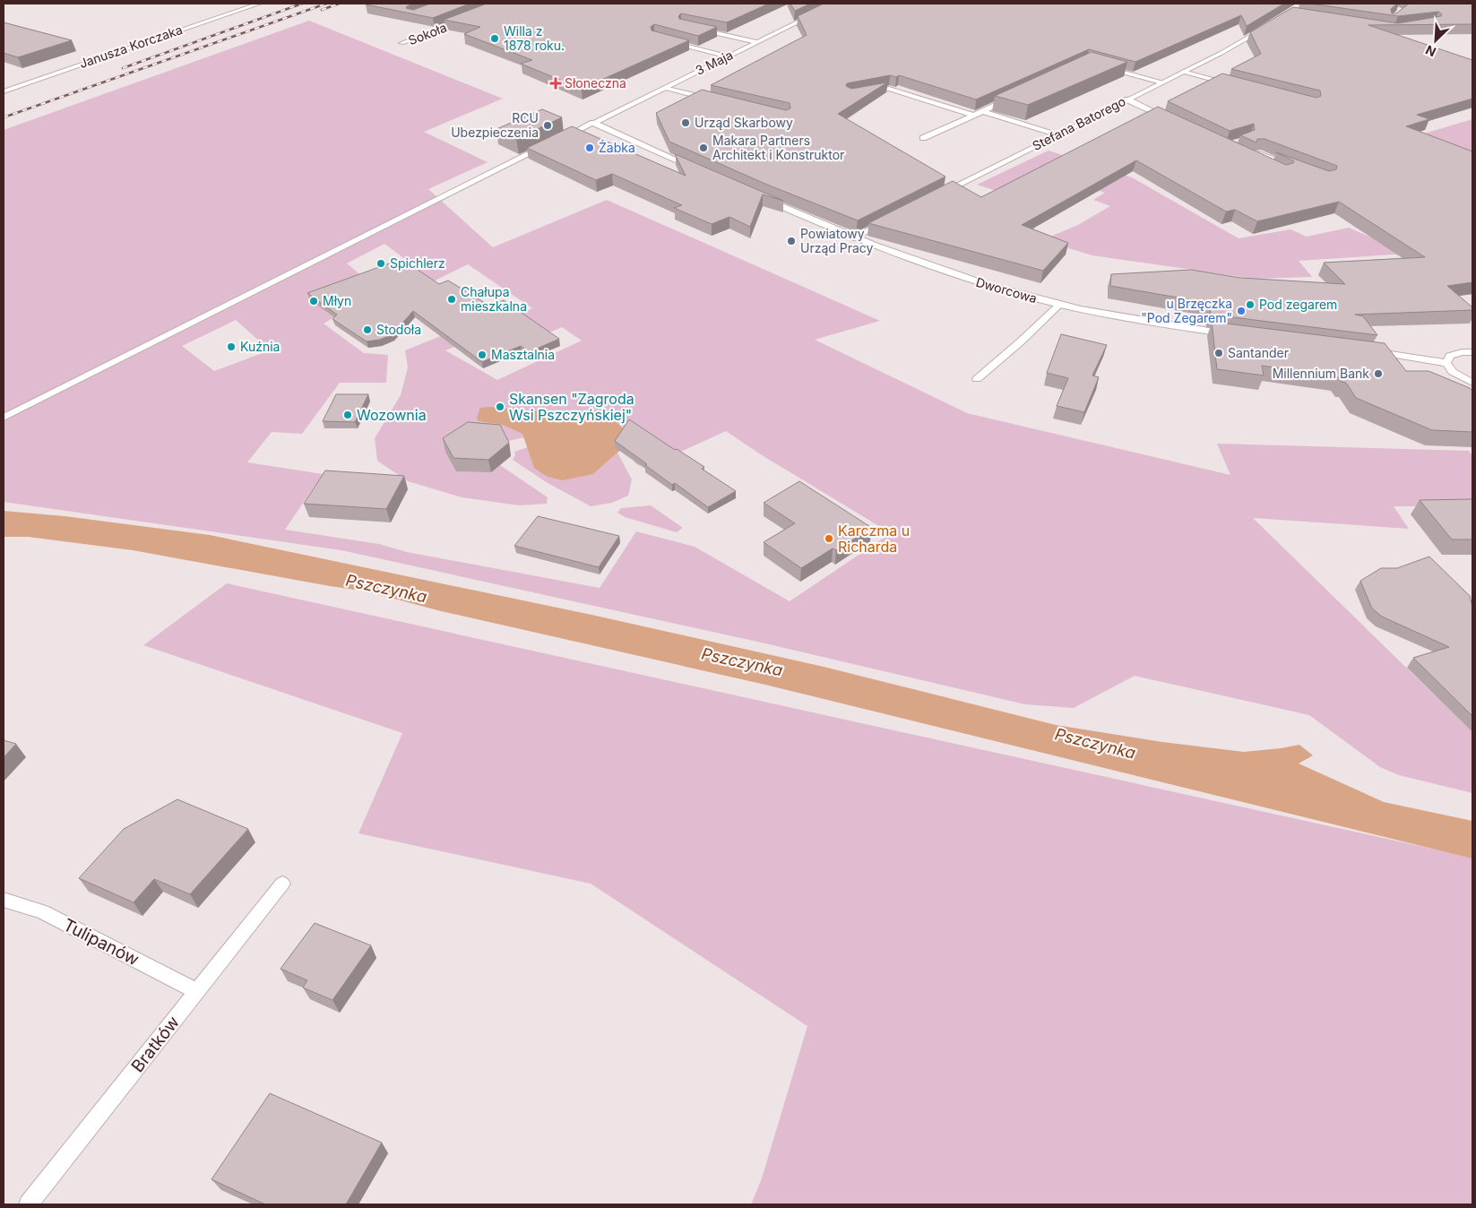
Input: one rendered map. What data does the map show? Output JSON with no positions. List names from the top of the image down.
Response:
{
  "streets": {
    "street": [
      "Sokoła",
      "Janusza Korczaka",
      "3 Maja",
      "Stefana Batorego",
      "Dworcowa",
      "Tulipanów",
      "Bratków"
    ]
  },
  "crossings": [
    ["Tulipanów", "Bratków"]
  ],
  "water": ["Pszczynka"],
  "places": {
    "other": [
      "Willa z 1878 roku.",
      "Urząd Skarbowy",
      "RCU Ubezpieczenia",
      "Żabka",
      "Makara Partners Architekt i Konstruktor",
      "Powiatowy Urząd Pracy",
      "Spichlerz",
      "Chałupa mieszkalna",
      "Młyn",
      "Pod zegarem",
      "u Brzęczka \"Pod Zegarem\"",
      "Stodoła",
      "Kuźnia",
      "Santander",
      "Masztalnia",
      "Millennium Bank",
      "Skansen \"Zagroda Wsi Pszczyńskiej\"",
      "Wozownia",
      "Karczma u Richarda"
    ],
    "health": ["Słoneczna"]
  },
  "north": "bottom left"
}
